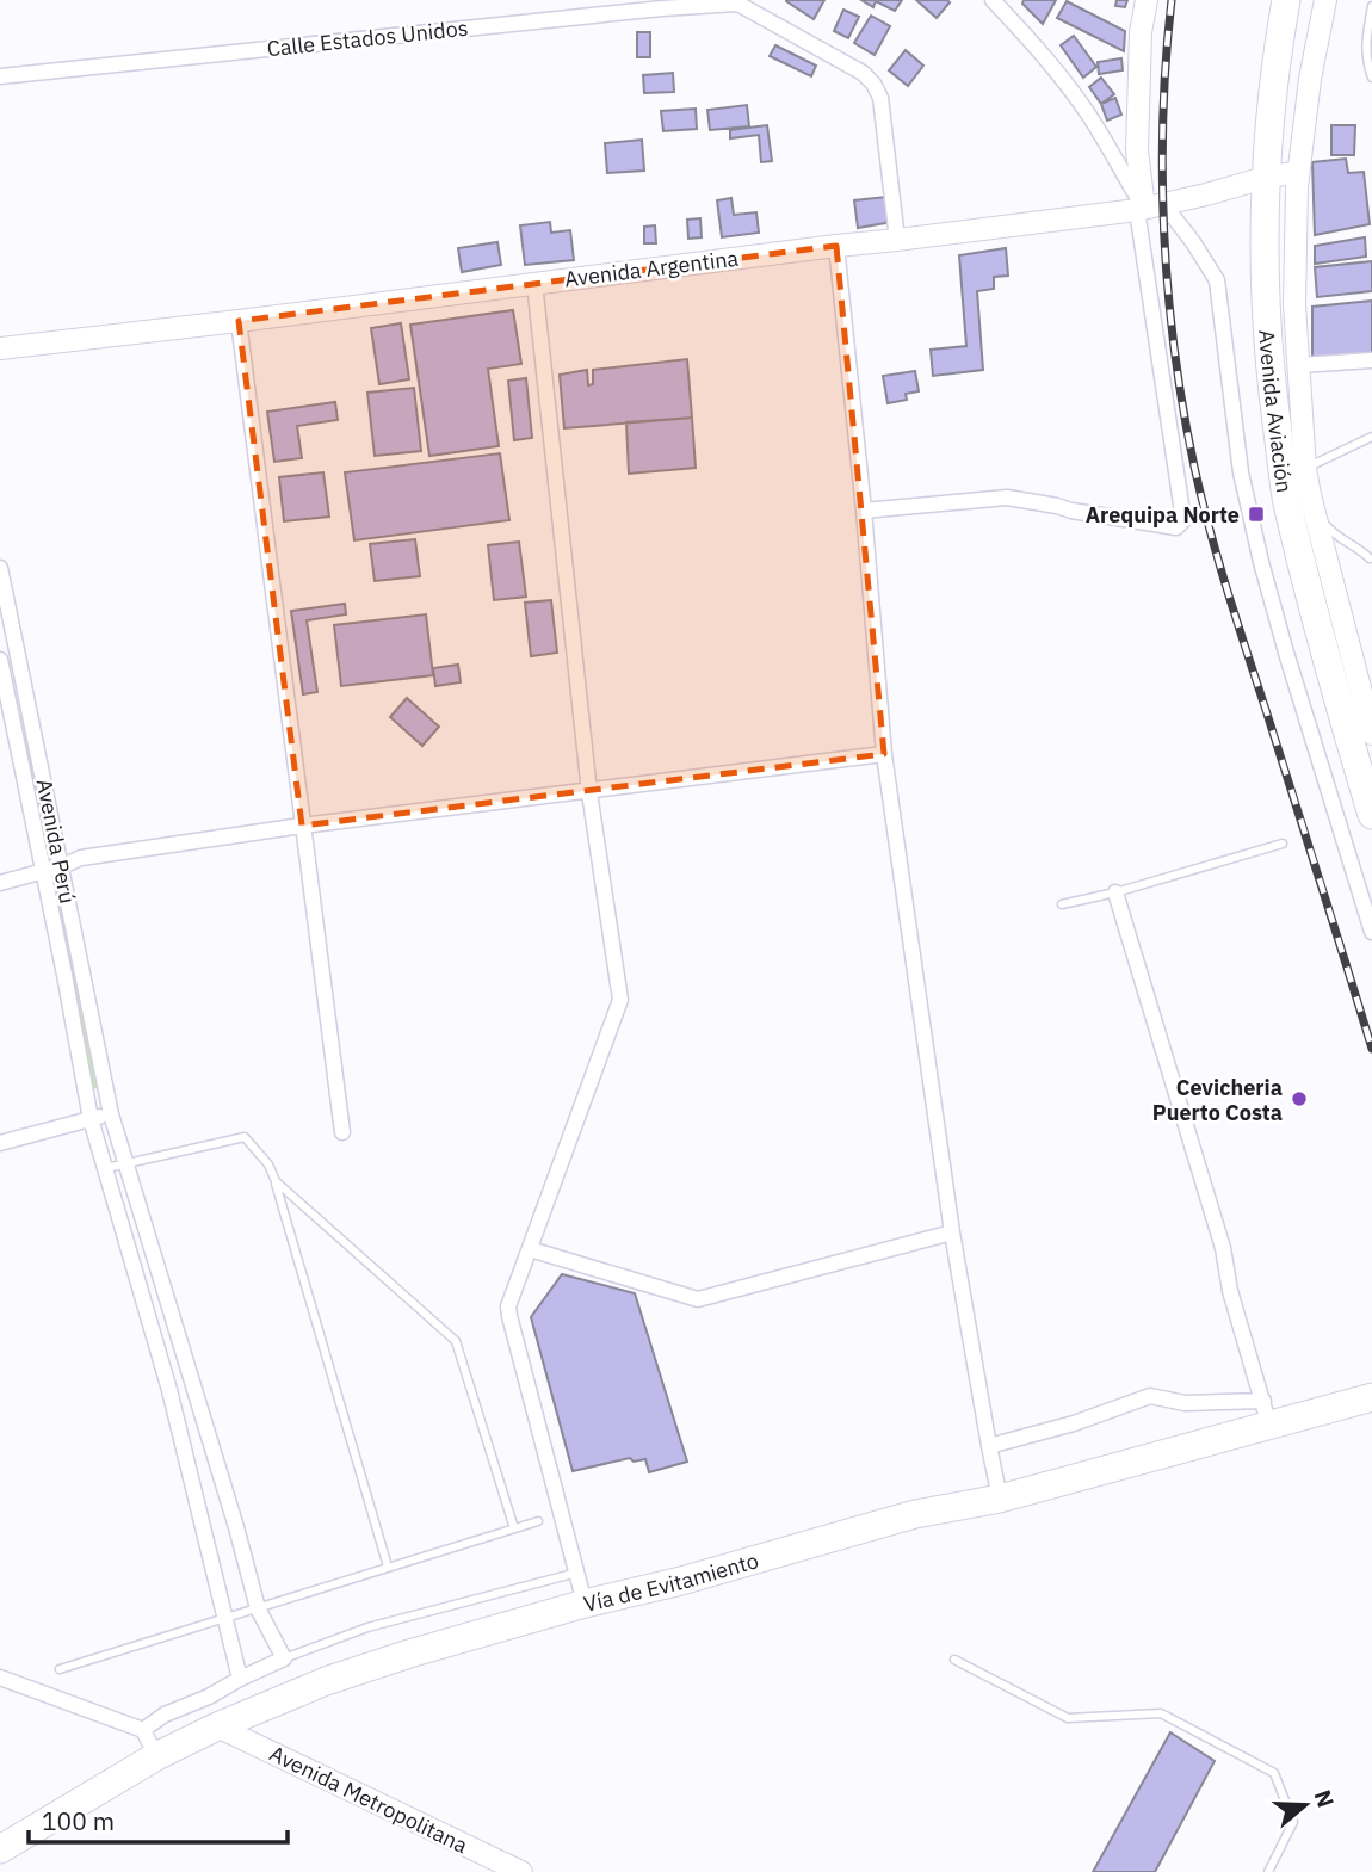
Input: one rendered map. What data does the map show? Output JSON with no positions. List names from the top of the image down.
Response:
{
  "streets": {
    "highway": ["Avenida Aviación", "Vía de Evitamiento"],
    "street": [
      "Calle Estados Unidos",
      "Avenida Argentina",
      "Avenida Perú",
      "Avenida Metropolitana"
    ]
  },
  "crossings": [
    ["Avenida Argentina", "Avenida Aviación"],
    ["Vía de Evitamiento", "Avenida Metropolitana"]
  ],
  "places": {
    "transit": ["Arequipa Norte"],
    "other": ["Cevicheria Puerto Costa"]
  },
  "scale_bar": "100 m",
  "north": "right"
}
